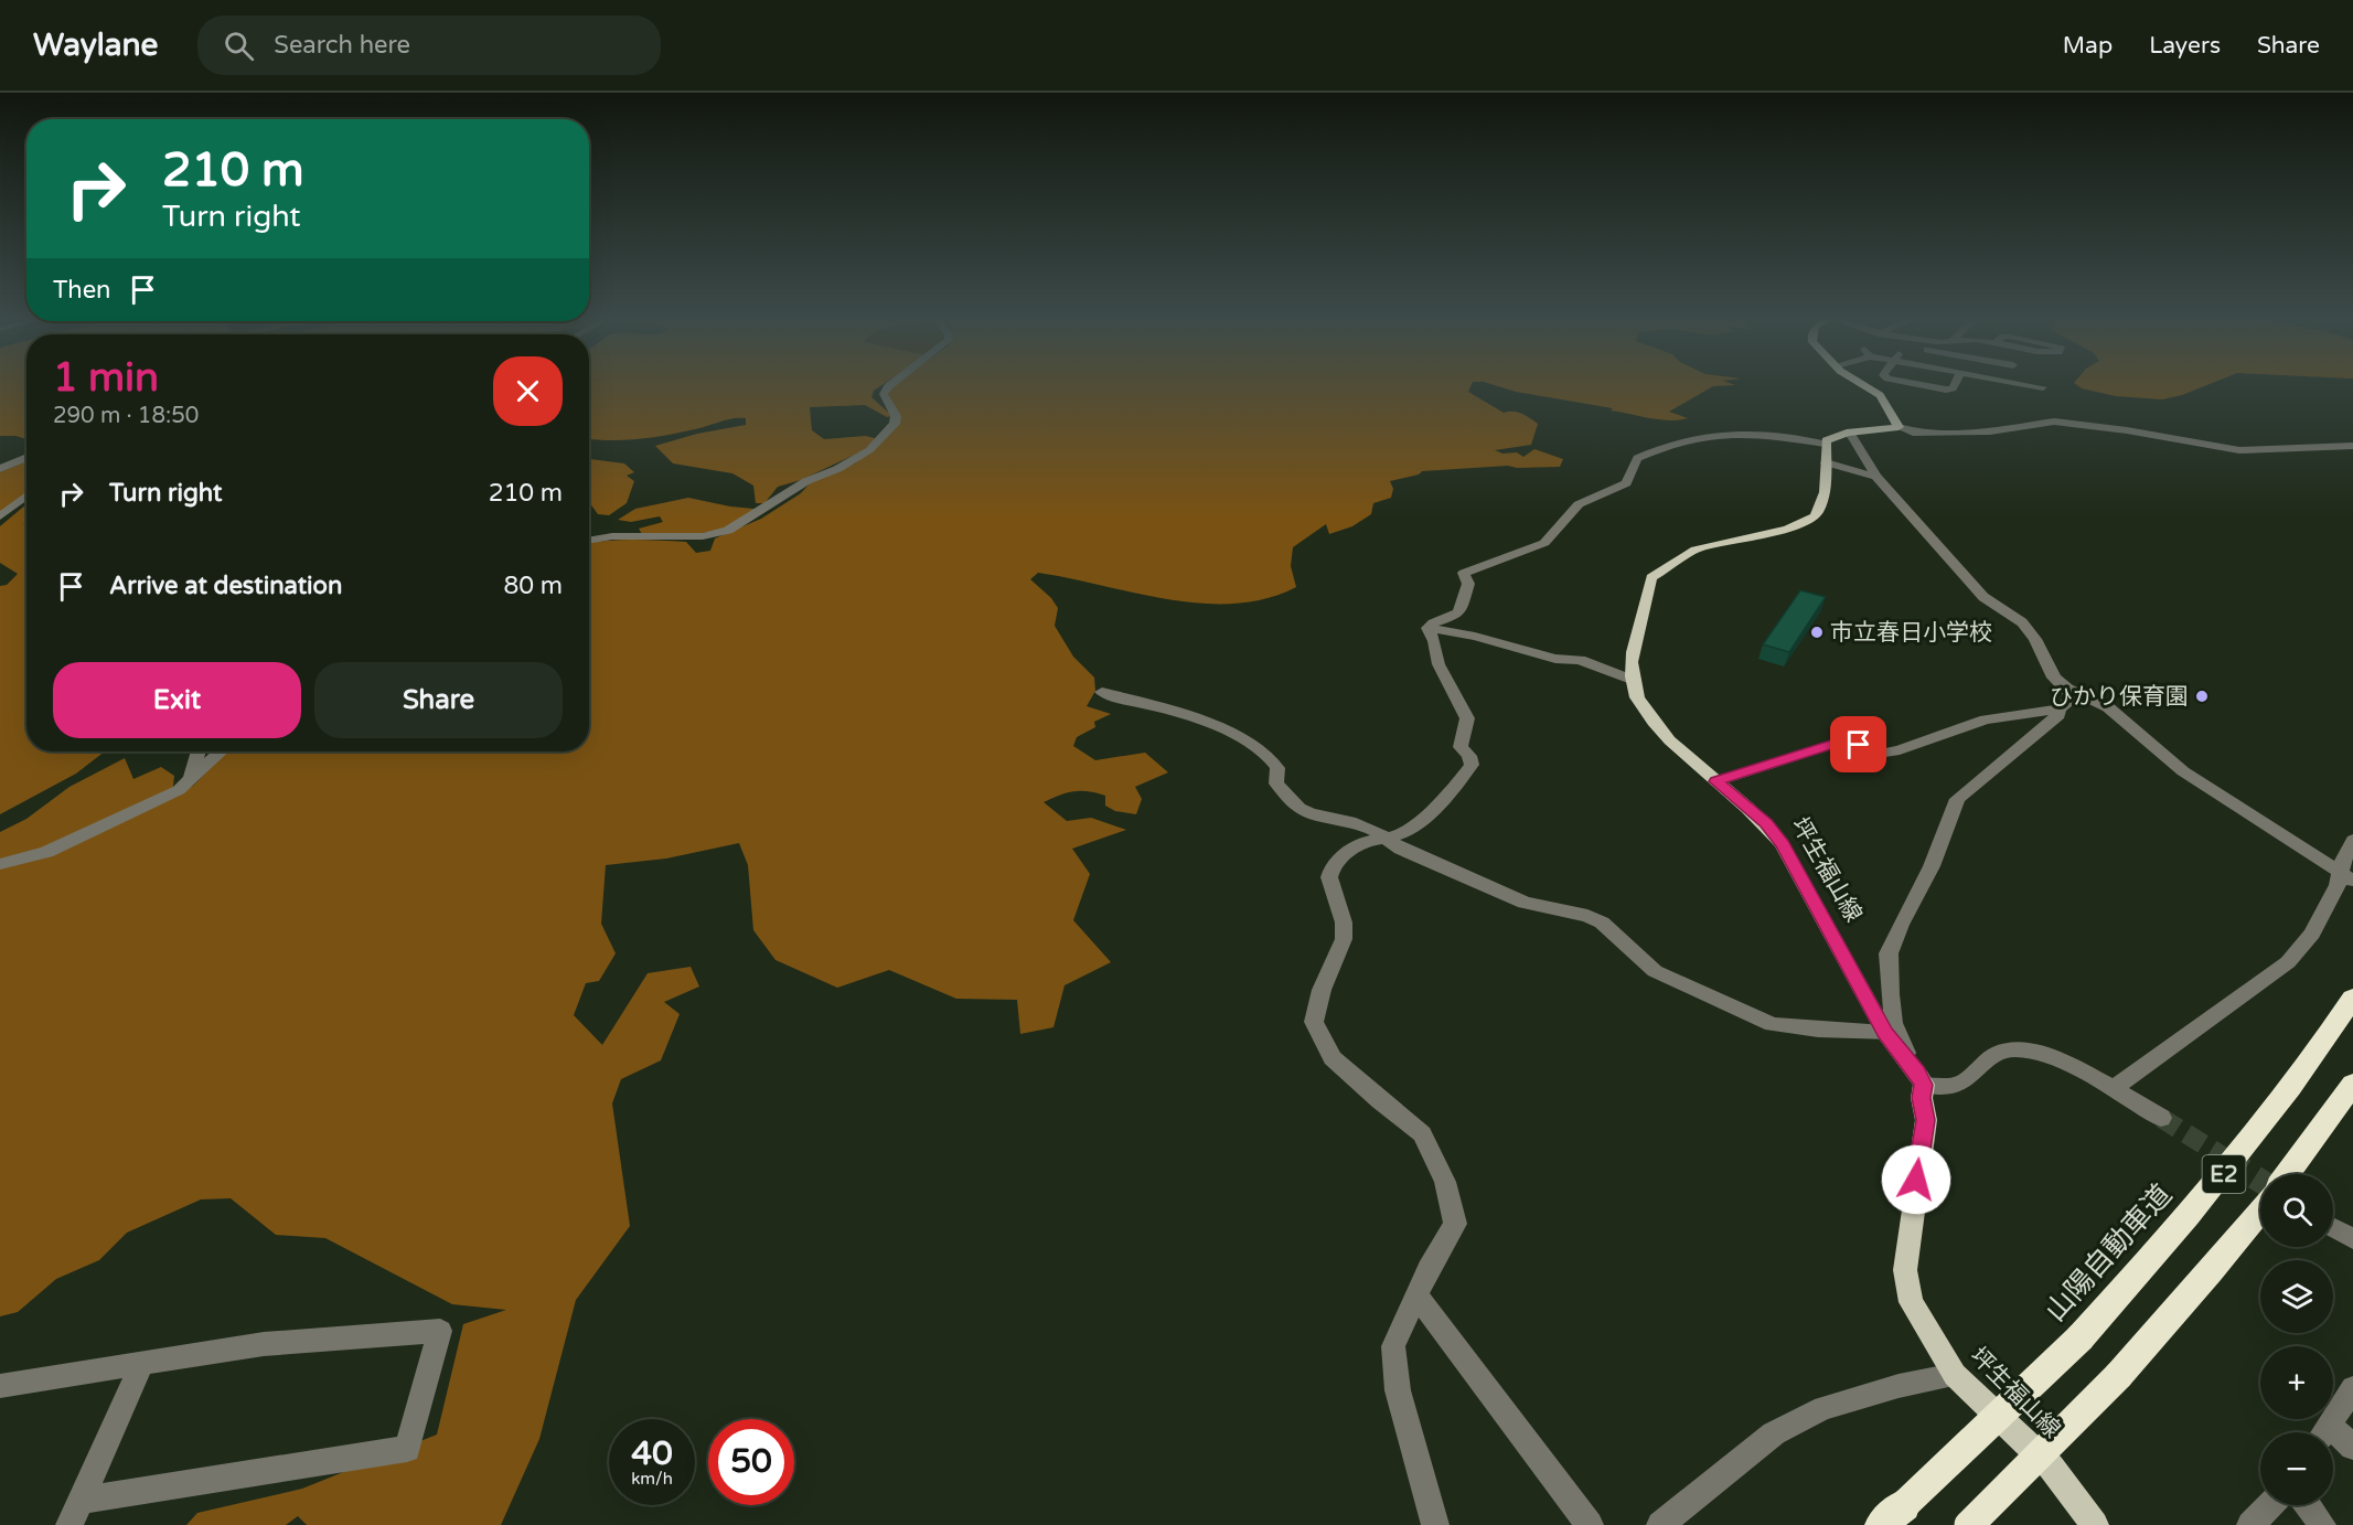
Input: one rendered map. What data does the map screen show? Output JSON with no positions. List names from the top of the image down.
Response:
{
  "streets": {
    "highway": ["E2", "山陽自動車道"],
    "main road": ["坪生福山線"]
  },
  "places": ["市立春日小学校", "ひかり保育園"],
  "page": {
    "header": "Waylane",
    "search": "Search here",
    "nav": ["Map", "Layers", "Share"],
    "turn": ["210 m", "Turn right"],
    "then": "Then",
    "heading": ["1 min", "290 m · 18:50"],
    "list": [
      {
        "name": "Turn right",
        "value": "210 m"
      },
      {
        "name": "Arrive at destination",
        "value": "80 m"
      }
    ],
    "buttons": ["Exit", "Share"],
    "map_buttons": ["+", "−"],
    "speed": "40 km/h",
    "limit": "50"
  }
}
